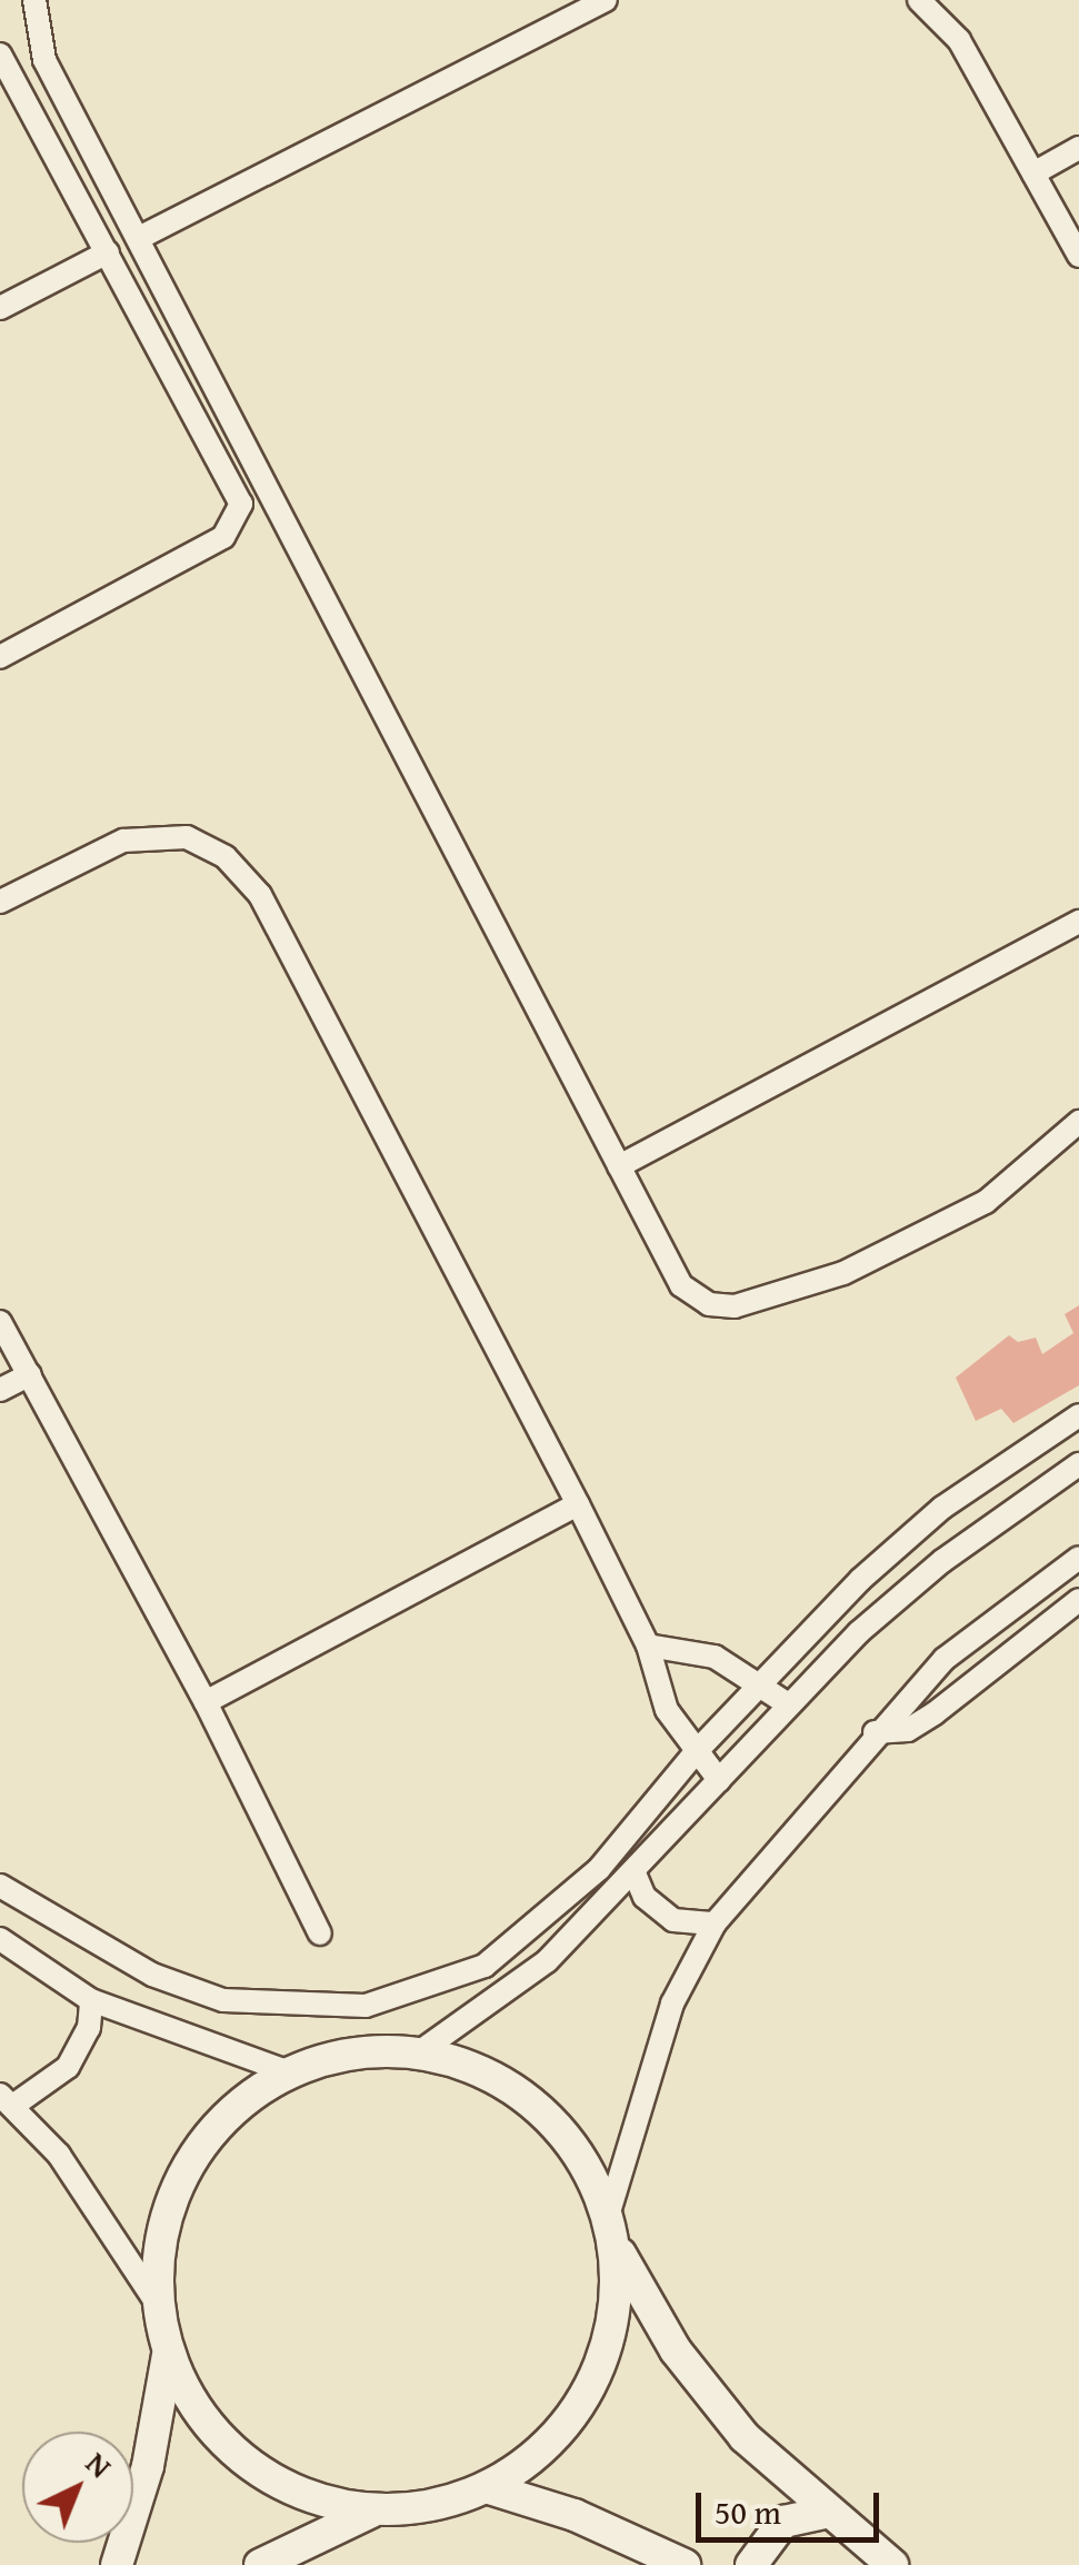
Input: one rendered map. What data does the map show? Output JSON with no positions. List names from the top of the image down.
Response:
{
  "scale_bar": "50 m",
  "north": "top right"
}
